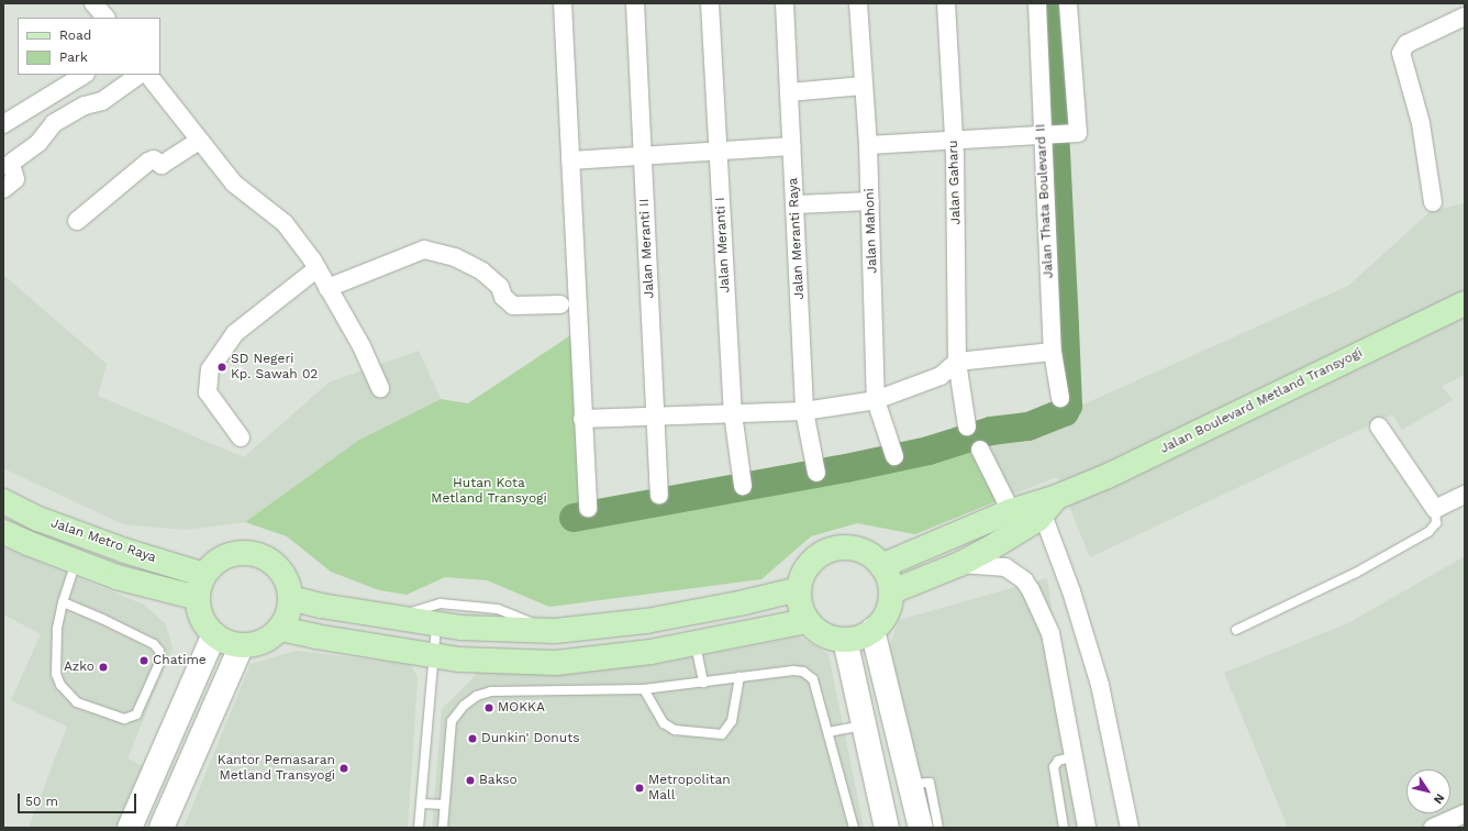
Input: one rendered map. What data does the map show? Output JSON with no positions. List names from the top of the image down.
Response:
{
  "streets": {
    "main road": ["Jalan Boulevard Metland Transyogi", "Jalan Metro Raya"],
    "street": [
      "Jalan Gaharu",
      "Jalan Thata Boulevard II",
      "Jalan Mahoni",
      "Jalan Meranti Raya",
      "Jalan Meranti I",
      "Jalan Meranti II"
    ]
  },
  "parks": ["Hutan Kota Metland Transyogi"],
  "places": [
    "SD Negeri Kp. Sawah 02",
    "Chatime",
    "Azko",
    "MOKKA",
    "Dunkin' Donuts",
    "Kantor Pemasaran Metland Transyogi",
    "Bakso",
    "Metropolitan Mall"
  ],
  "legend": ["Road", "Park"],
  "scale_bar": "50 m",
  "north": "bottom right"
}
